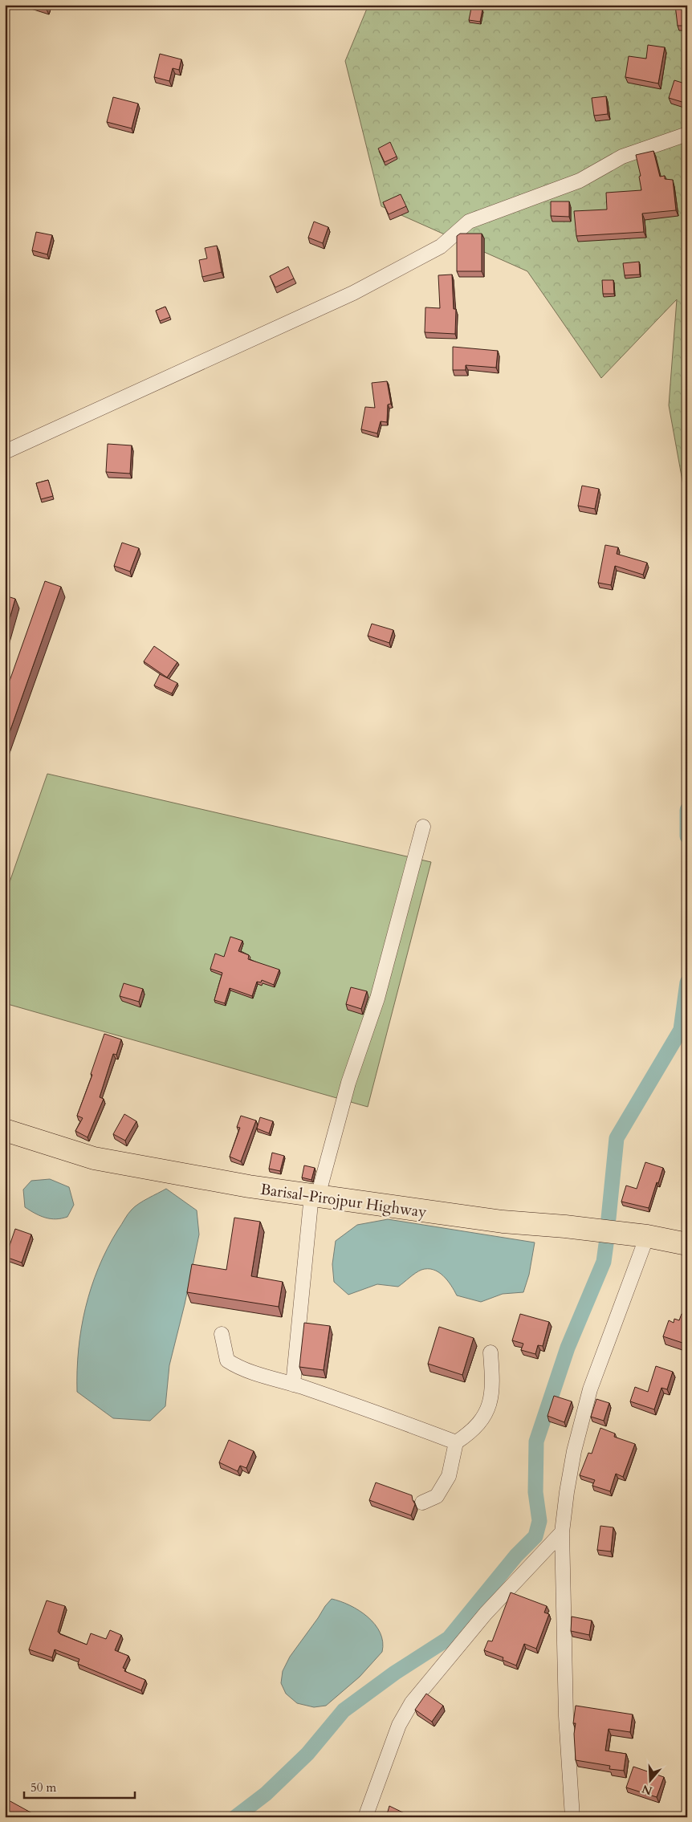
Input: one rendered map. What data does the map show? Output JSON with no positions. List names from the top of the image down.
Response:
{
  "streets": {
    "highway": ["Barisal-Pirojpur Highway"]
  },
  "scale_bar": "50 m",
  "north": "bottom"
}
